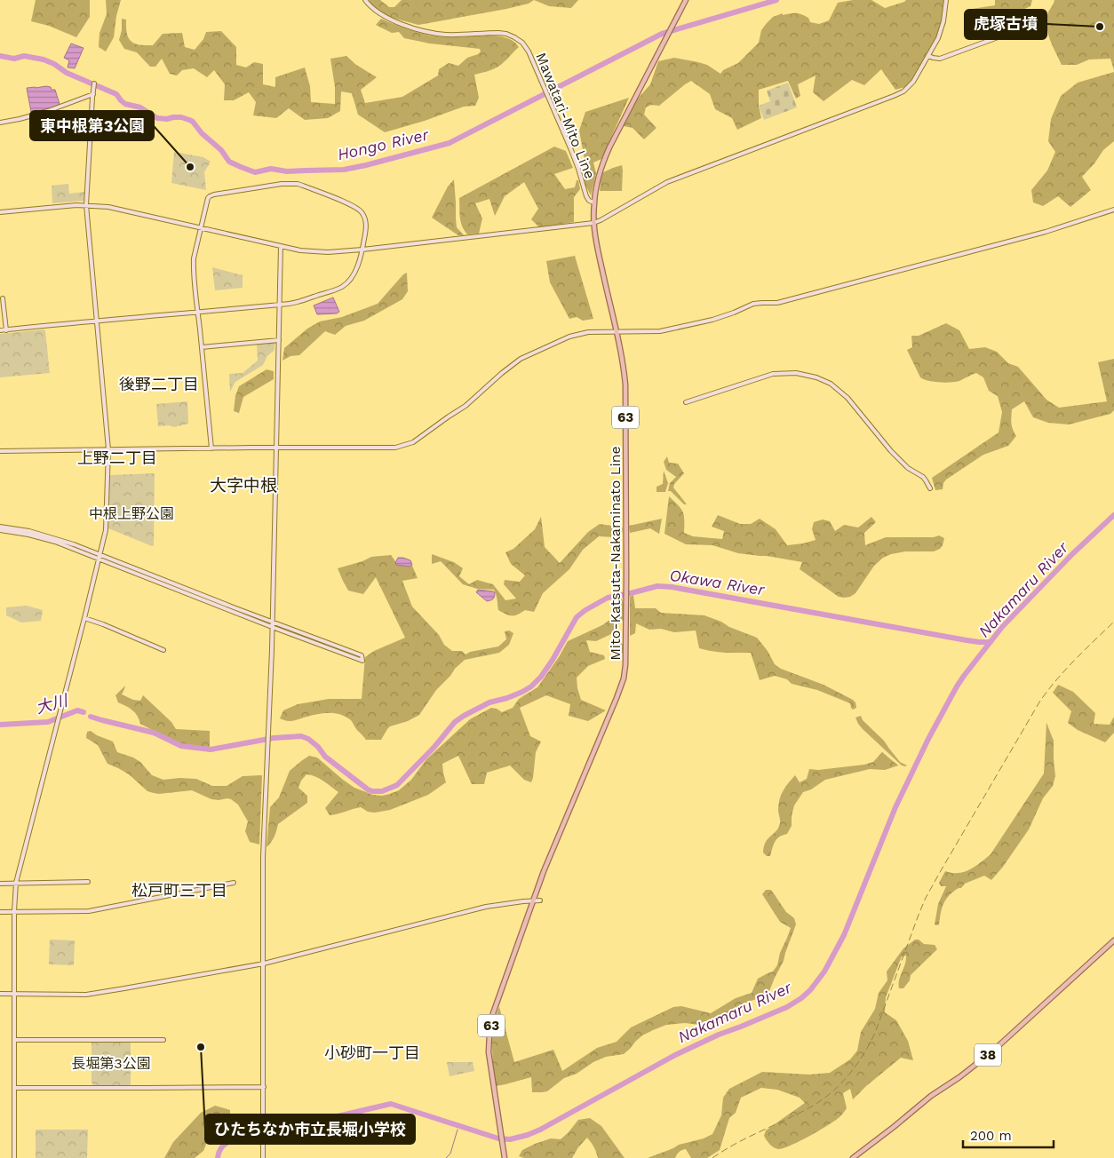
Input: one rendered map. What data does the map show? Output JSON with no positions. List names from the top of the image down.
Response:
{
  "streets": {
    "main road": ["63", "Mito-Katsuta-Nakaminato Line", "38"],
    "street": ["Mawatari-Mito Line"]
  },
  "crossings": [
    ["Mawatari-Mito Line", "Mito-Katsuta-Nakaminato Line"]
  ],
  "districts": [
    "後野二丁目",
    "上野二丁目",
    "大字中根",
    "松戸町三丁目",
    "小砂町一丁目"
  ],
  "water": [
    "Hongo River",
    "Okawa River",
    "Nakamaru River",
    "大川"
  ],
  "parks": ["中根上野公園", "長堀第3公園"],
  "places": ["虎塚古墳", "東中根第3公園", "ひたちなか市立長堀小学校"],
  "scale_bar": "200 m"
}
